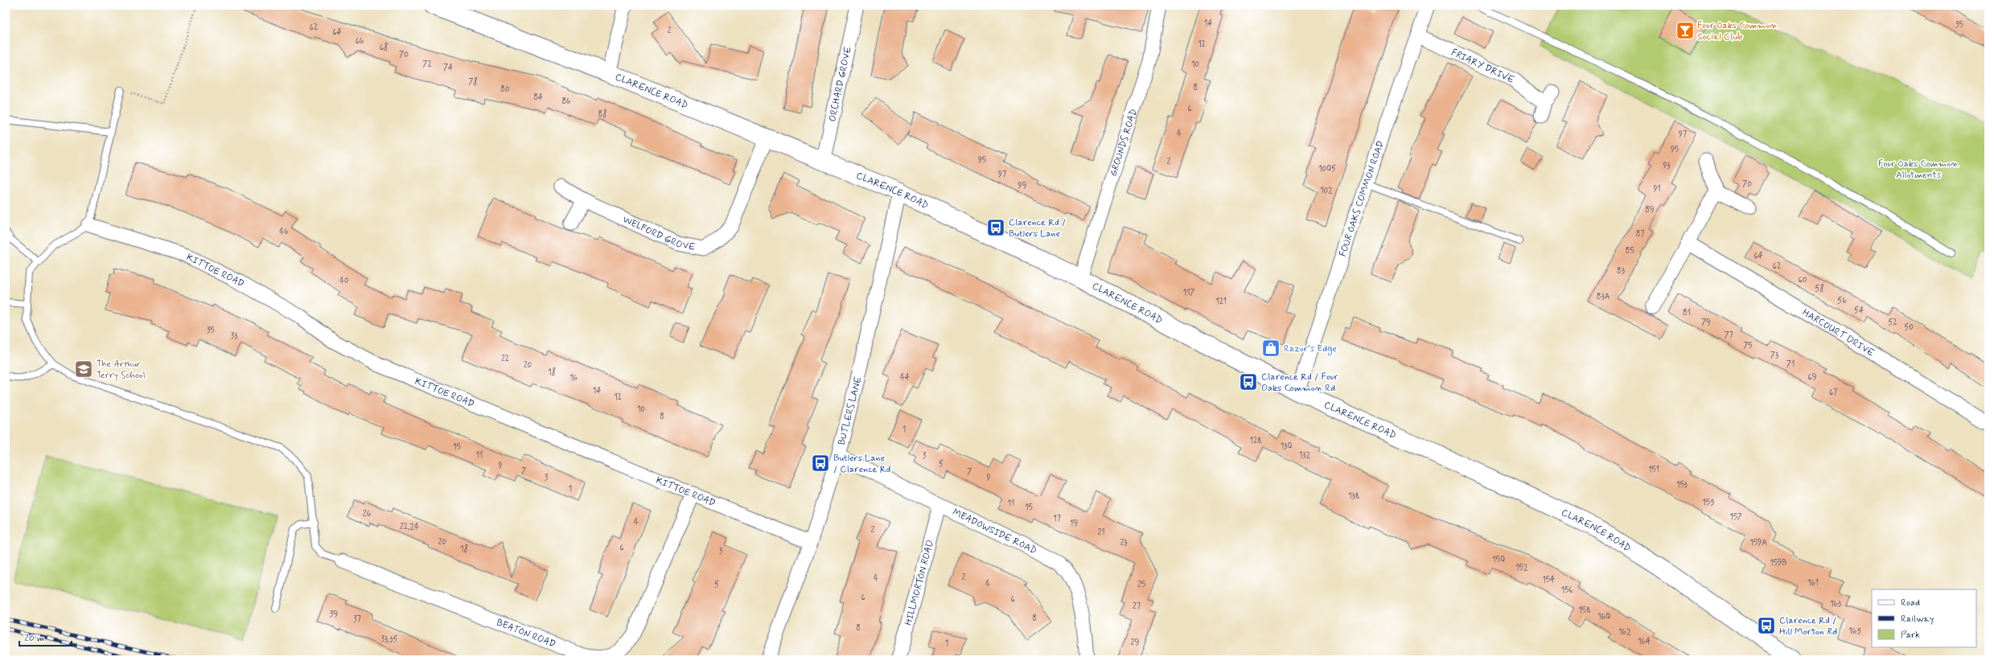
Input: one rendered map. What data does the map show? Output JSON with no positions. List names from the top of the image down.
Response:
{
  "streets": {
    "street": [
      "FRIARY DRIVE",
      "ORCHARD GROVE",
      "CLARENCE ROAD",
      "GROUNDS ROAD",
      "FOUR OAKS COMMON ROAD",
      "WELFORD GROVE",
      "KITTOE ROAD",
      "HARCOURT DRIVE",
      "BUTLERS LANE",
      "MEADOWSIDE ROAD",
      "HILLMORTON ROAD",
      "BEATON ROAD"
    ]
  },
  "crossings": [
    ["FRIARY DRIVE", "FOUR OAKS COMMON ROAD"],
    ["ORCHARD GROVE", "CLARENCE ROAD"],
    ["CLARENCE ROAD", "GROUNDS ROAD"],
    ["CLARENCE ROAD", "FOUR OAKS COMMON ROAD"],
    ["CLARENCE ROAD", "WELFORD GROVE"],
    ["CLARENCE ROAD", "BUTLERS LANE"],
    ["KITTOE ROAD", "BUTLERS LANE"],
    ["KITTOE ROAD", "BEATON ROAD"],
    ["BUTLERS LANE", "MEADOWSIDE ROAD"],
    ["MEADOWSIDE ROAD", "HILLMORTON ROAD"]
  ],
  "parks": ["Four Oaks Common Allotments"],
  "places": {
    "bar": ["Four Oaks Common Social Club"],
    "bus stop": [
      "Clarence Rd / Butlers Lane",
      "Clarence Rd / Four Oaks Common Rd",
      "Butlers Lane / Clarence Rd",
      "Clarence Rd / Hill Morton Rd"
    ],
    "shop": ["Razor's Edge"],
    "school or university": ["The Arthur Terry School"]
  },
  "house_numbers": [
    "14",
    "35",
    "62",
    "2",
    "64",
    "66",
    "12",
    "68",
    "70",
    "72",
    "10",
    "74",
    "78",
    "8",
    "80",
    "84",
    "86",
    "6",
    "88",
    "4",
    "97",
    "95",
    "95",
    "2",
    "93",
    "1005",
    "97",
    "70",
    "99",
    "91",
    "102",
    "89",
    "46",
    "87",
    "85",
    "64",
    "62",
    "83",
    "60",
    "40",
    "58",
    "117",
    "83A",
    "56",
    "121",
    "54",
    "81",
    "79",
    "52",
    "50",
    "35",
    "77",
    "33",
    "75",
    "73",
    "22",
    "71",
    "20",
    "18",
    "44",
    "69",
    "16",
    "14",
    "67",
    "12",
    "10",
    "8",
    "1",
    "128",
    "130",
    "15",
    "11",
    "132",
    "3",
    "5",
    "9",
    "151",
    "7",
    "7",
    "3",
    "9",
    "153",
    "1",
    "138",
    "155",
    "11",
    "15",
    "26",
    "157",
    "17",
    "4",
    "19",
    "22,24",
    "2",
    "21",
    "20",
    "23",
    "159A",
    "6",
    "18",
    "3",
    "150",
    "159B",
    "152",
    "2",
    "4",
    "154",
    "161",
    "4",
    "5",
    "25",
    "156",
    "6",
    "6",
    "163",
    "27",
    "158",
    "39",
    "160",
    "8",
    "37",
    "8",
    "165",
    "162",
    "33,35",
    "164",
    "29",
    "1"
  ],
  "legend": ["Road", "Railway", "Park"],
  "scale_bar": "20 m"
}
